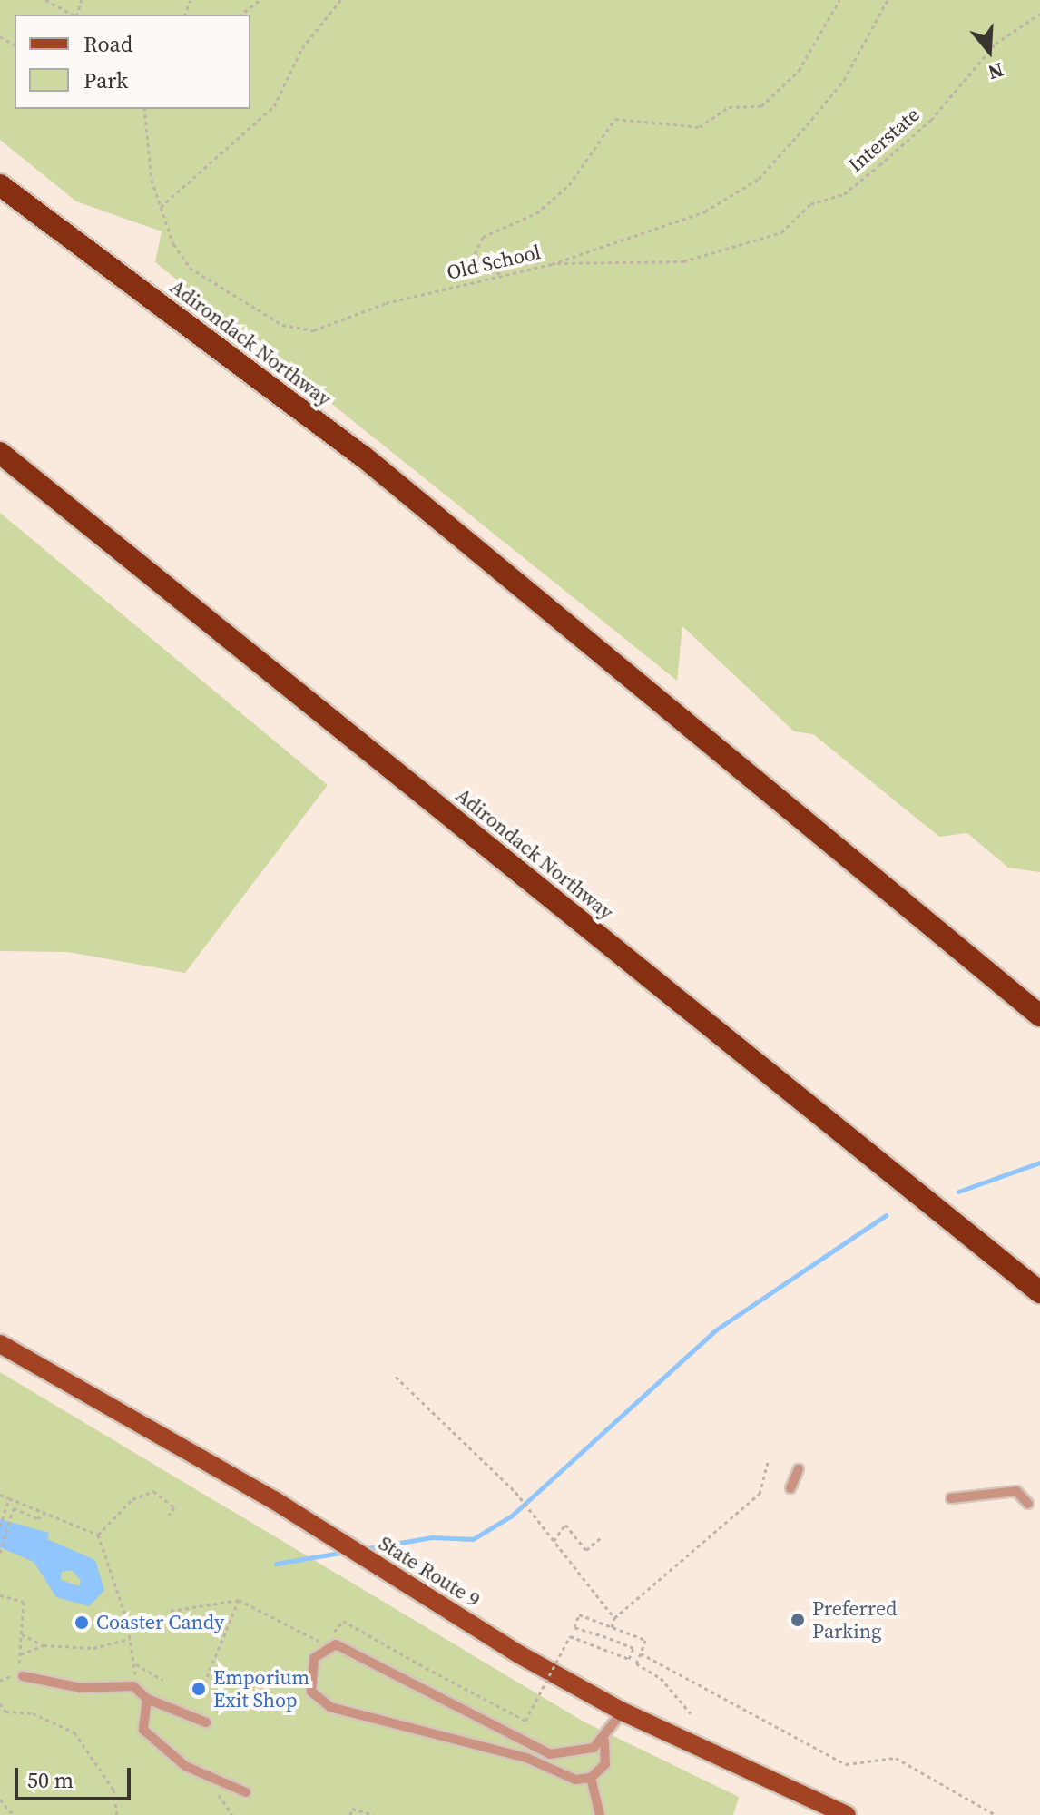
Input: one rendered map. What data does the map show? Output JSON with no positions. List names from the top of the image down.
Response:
{
  "streets": {
    "highway": ["Adirondack Northway"],
    "main road": ["State Route 9"],
    "path": ["Interstate", "Old School"]
  },
  "crossings": [
    ["Interstate", "Old School"]
  ],
  "places": ["Preferred Parking", "Coaster Candy", "Emporium Exit Shop"],
  "legend": ["Road", "Park"],
  "scale_bar": "50 m",
  "north": "bottom"
}
